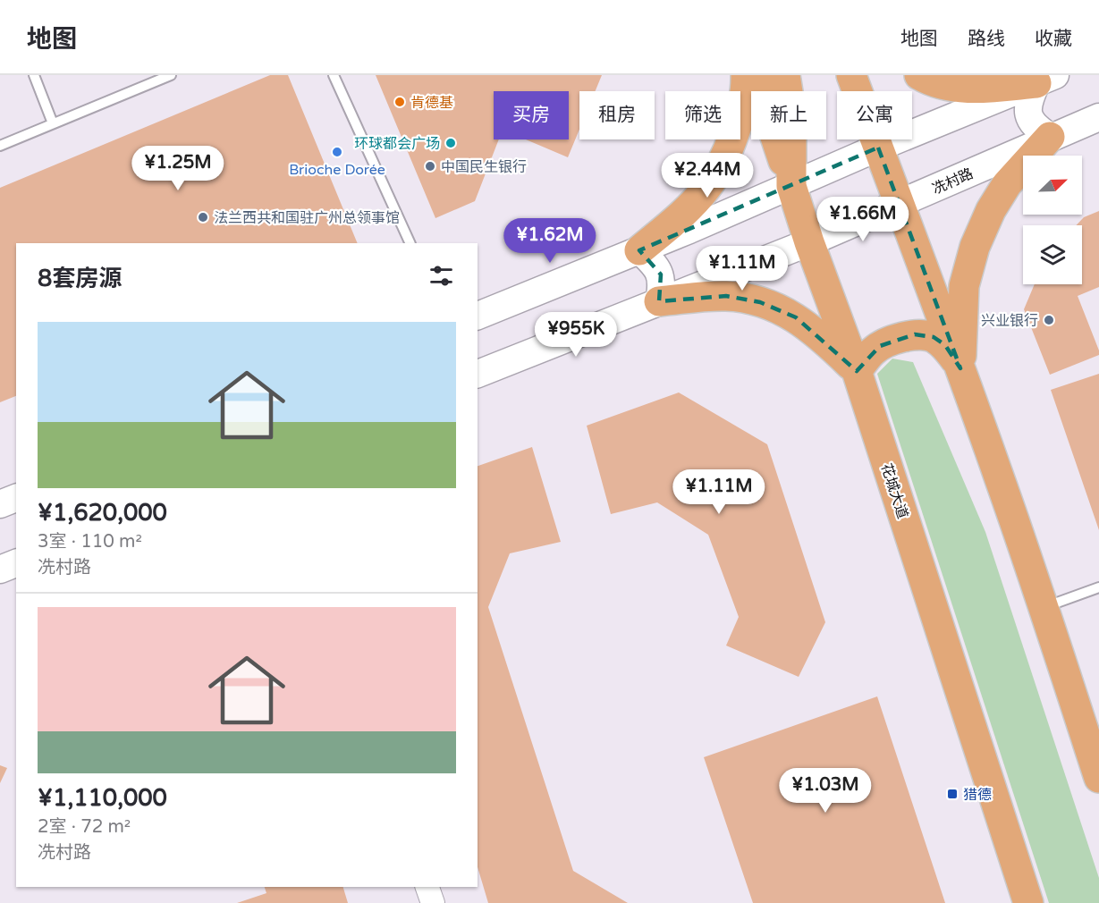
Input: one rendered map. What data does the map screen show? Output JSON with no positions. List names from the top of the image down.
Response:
{
  "streets": {
    "main road": ["冼村路", "花城大道"]
  },
  "crossings": [
    ["冼村路", "花城大道"]
  ],
  "places": {
    "other": [
      "肯德基",
      "环球都会广场",
      "Brioche Dorée",
      "中国民生银行",
      "法兰西共和国驻广州总领事馆",
      "兴业银行"
    ],
    "transit": ["猎德"]
  },
  "north": "top right",
  "page": {
    "header": "地图",
    "nav": ["地图", "路线", "收藏"],
    "chip": [
      "买房",
      "租房",
      "筛选",
      "新上",
      "公寓"
    ],
    "price": [
      "¥1.25M",
      "¥2.44M",
      "¥1.66M",
      "¥1.62M",
      "¥1.11M",
      "¥955K",
      "¥1.11M",
      "¥1.03M"
    ],
    "heading": "8套房源",
    "list": [
      {
        "name": "¥1,620,000",
        "note": "3室 · 110 m² · 冼村路"
      },
      {
        "name": "¥1,110,000",
        "note": "2室 · 72 m² · 冼村路"
      }
    ]
  }
}
